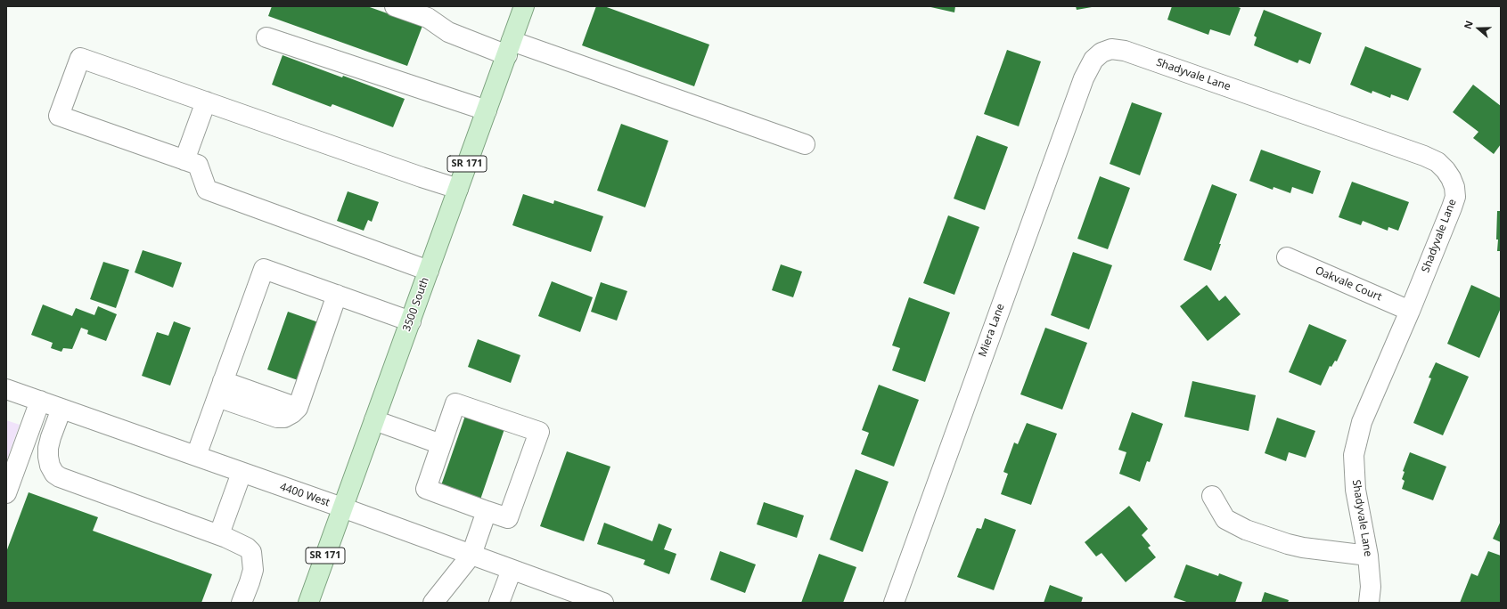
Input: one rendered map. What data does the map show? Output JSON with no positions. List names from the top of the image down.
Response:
{
  "streets": {
    "main road": ["SR 171", "3500 South"],
    "street": [
      "Shadyvale Lane",
      "Oakvale Court",
      "Miera Lane",
      "4400 West"
    ]
  },
  "crossings": [
    ["Shadyvale Lane", "Oakvale Court"],
    ["Shadyvale Lane", "Miera Lane"],
    ["3500 South", "4400 West"]
  ],
  "north": "left"
}
